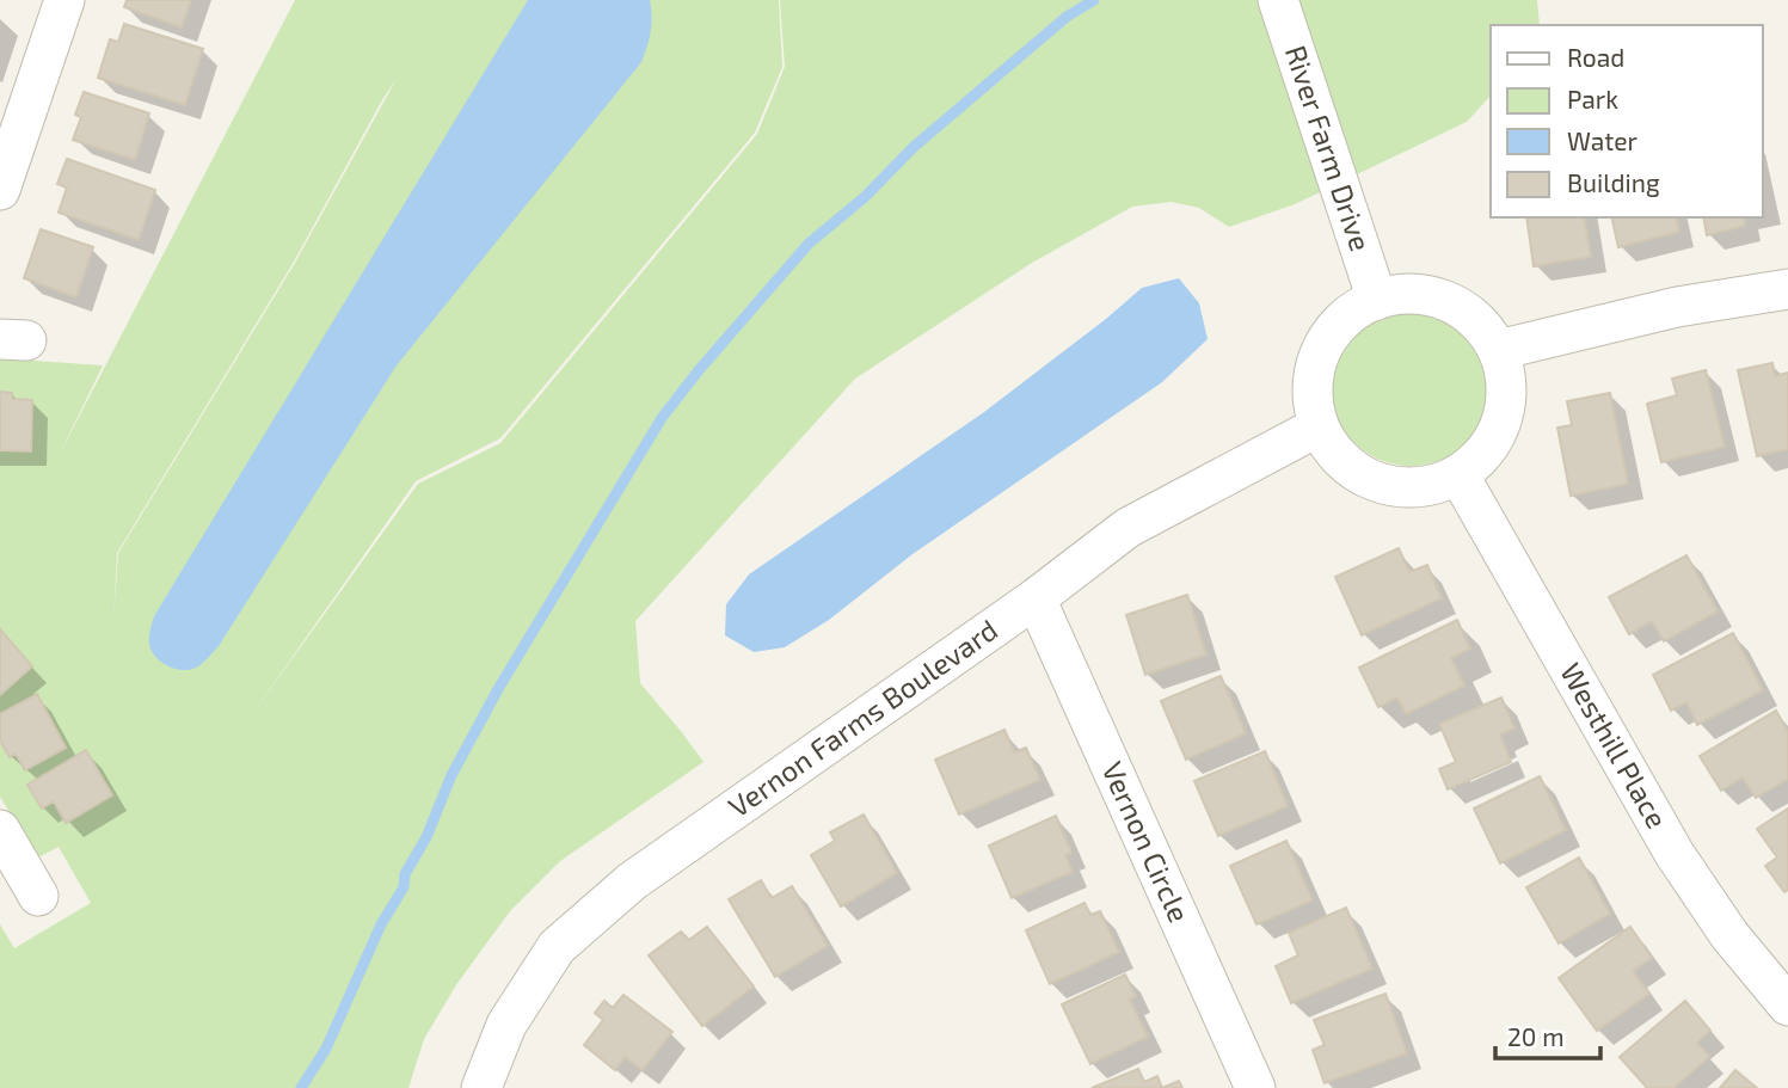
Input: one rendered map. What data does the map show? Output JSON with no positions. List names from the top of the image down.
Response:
{
  "streets": {
    "street": [
      "River Farm Drive",
      "Vernon Farms Boulevard",
      "Westhill Place",
      "Vernon Circle"
    ]
  },
  "crossings": [
    ["River Farm Drive", "Vernon Farms Boulevard"],
    ["River Farm Drive", "Westhill Place"],
    ["Vernon Farms Boulevard", "Westhill Place"],
    ["Vernon Farms Boulevard", "Vernon Circle"]
  ],
  "legend": [
    "Road",
    "Park",
    "Water",
    "Building"
  ],
  "scale_bar": "20 m"
}
